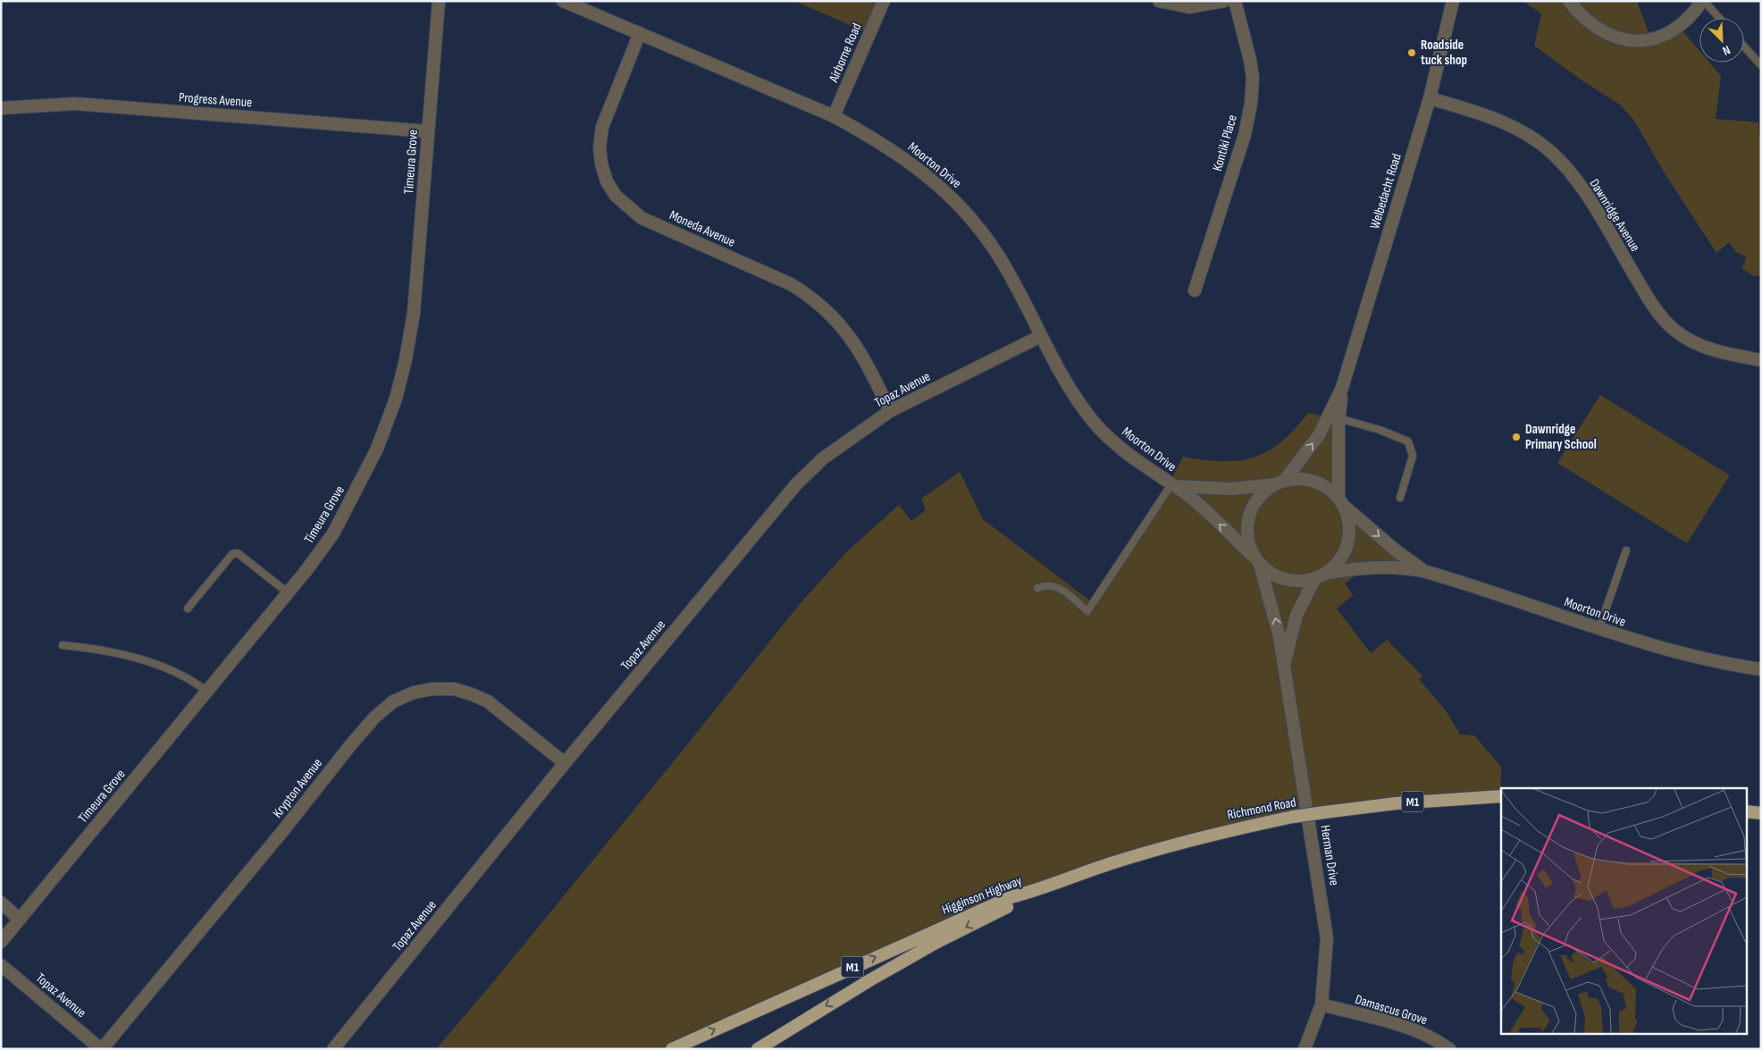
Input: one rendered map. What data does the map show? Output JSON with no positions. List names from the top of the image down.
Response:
{
  "streets": {
    "highway": ["M1", "Richmond Road", "Higginson Highway"],
    "street": [
      "Airborne Road",
      "Progress Avenue",
      "Kontiki Place",
      "Timeura Grove",
      "Moorton Drive",
      "Welbedacht Road",
      "Dawnridge Avenue",
      "Moneda Avenue",
      "Topaz Avenue",
      "Krypton Avenue",
      "Herman Drive",
      "Damascus Grove"
    ]
  },
  "crossings": [
    ["Airborne Road", "Moorton Drive"],
    ["Progress Avenue", "Timeura Grove"],
    ["Moorton Drive", "Welbedacht Road"],
    ["Moorton Drive", "Moneda Avenue"],
    ["Moorton Drive", "Topaz Avenue"],
    ["Moorton Drive", "Herman Drive"],
    ["Welbedacht Road", "Dawnridge Avenue"],
    ["Welbedacht Road", "Herman Drive"],
    ["Moneda Avenue", "Topaz Avenue"],
    ["Topaz Avenue", "Krypton Avenue"],
    ["Richmond Road", "Higginson Highway"],
    ["Herman Drive", "Damascus Grove"]
  ],
  "places": ["Roadside tuck shop", "Dawnridge Primary School"],
  "north": "bottom right"
}
